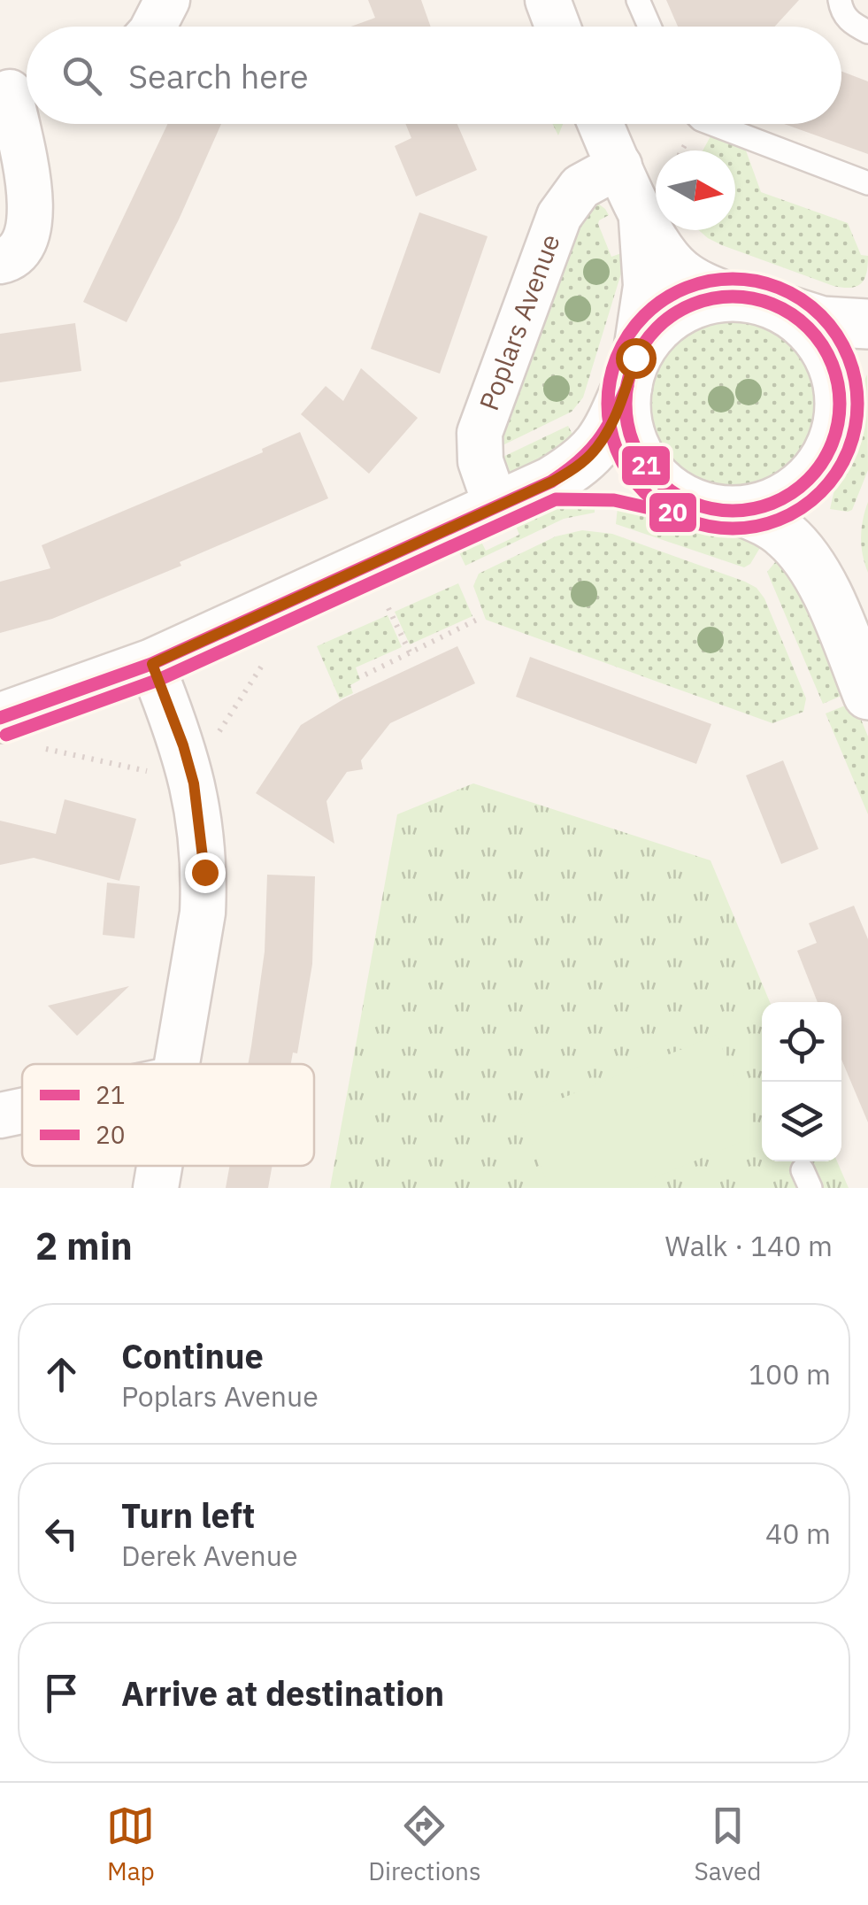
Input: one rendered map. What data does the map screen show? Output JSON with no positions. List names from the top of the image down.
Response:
{
  "streets": {
    "street": ["Poplars Avenue"]
  },
  "lines": ["transit line 20", "transit line 21"],
  "legend": ["21", "20"],
  "north": "right",
  "page": {
    "search": "Search here",
    "heading": ["2 min", "Walk · 140 m"],
    "list": [
      ["Continue", "Poplars Avenue", "100 m"],
      ["Turn left", "Derek Avenue", "40 m"],
      "Arrive at destination"
    ],
    "nav": ["Map", "Directions", "Saved"]
  }
}
